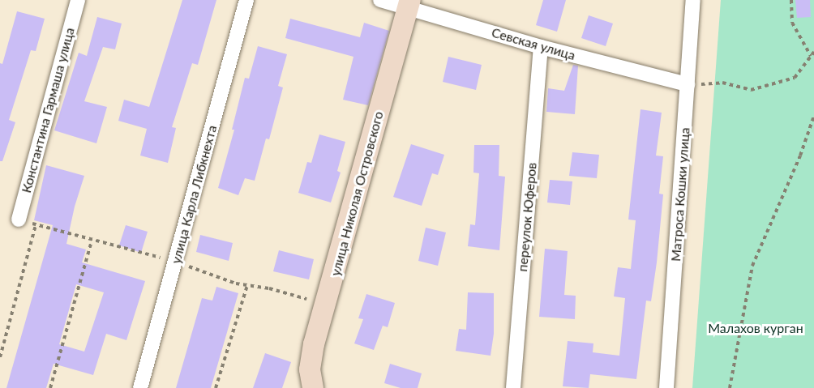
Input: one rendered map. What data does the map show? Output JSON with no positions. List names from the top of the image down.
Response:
{
  "streets": {
    "main road": ["улица Николая Островского"],
    "street": [
      "Севская улица",
      "Константина Гармаша улица",
      "улица Карла Либкнехта",
      "Матроса Кошки улица",
      "переулок Юферов"
    ]
  },
  "crossings": [
    ["Севская улица", "улица Николая Островского"],
    ["Севская улица", "Матроса Кошки улица"],
    ["Севская улица", "переулок Юферов"]
  ],
  "parks": ["Малахов курган"]
}
